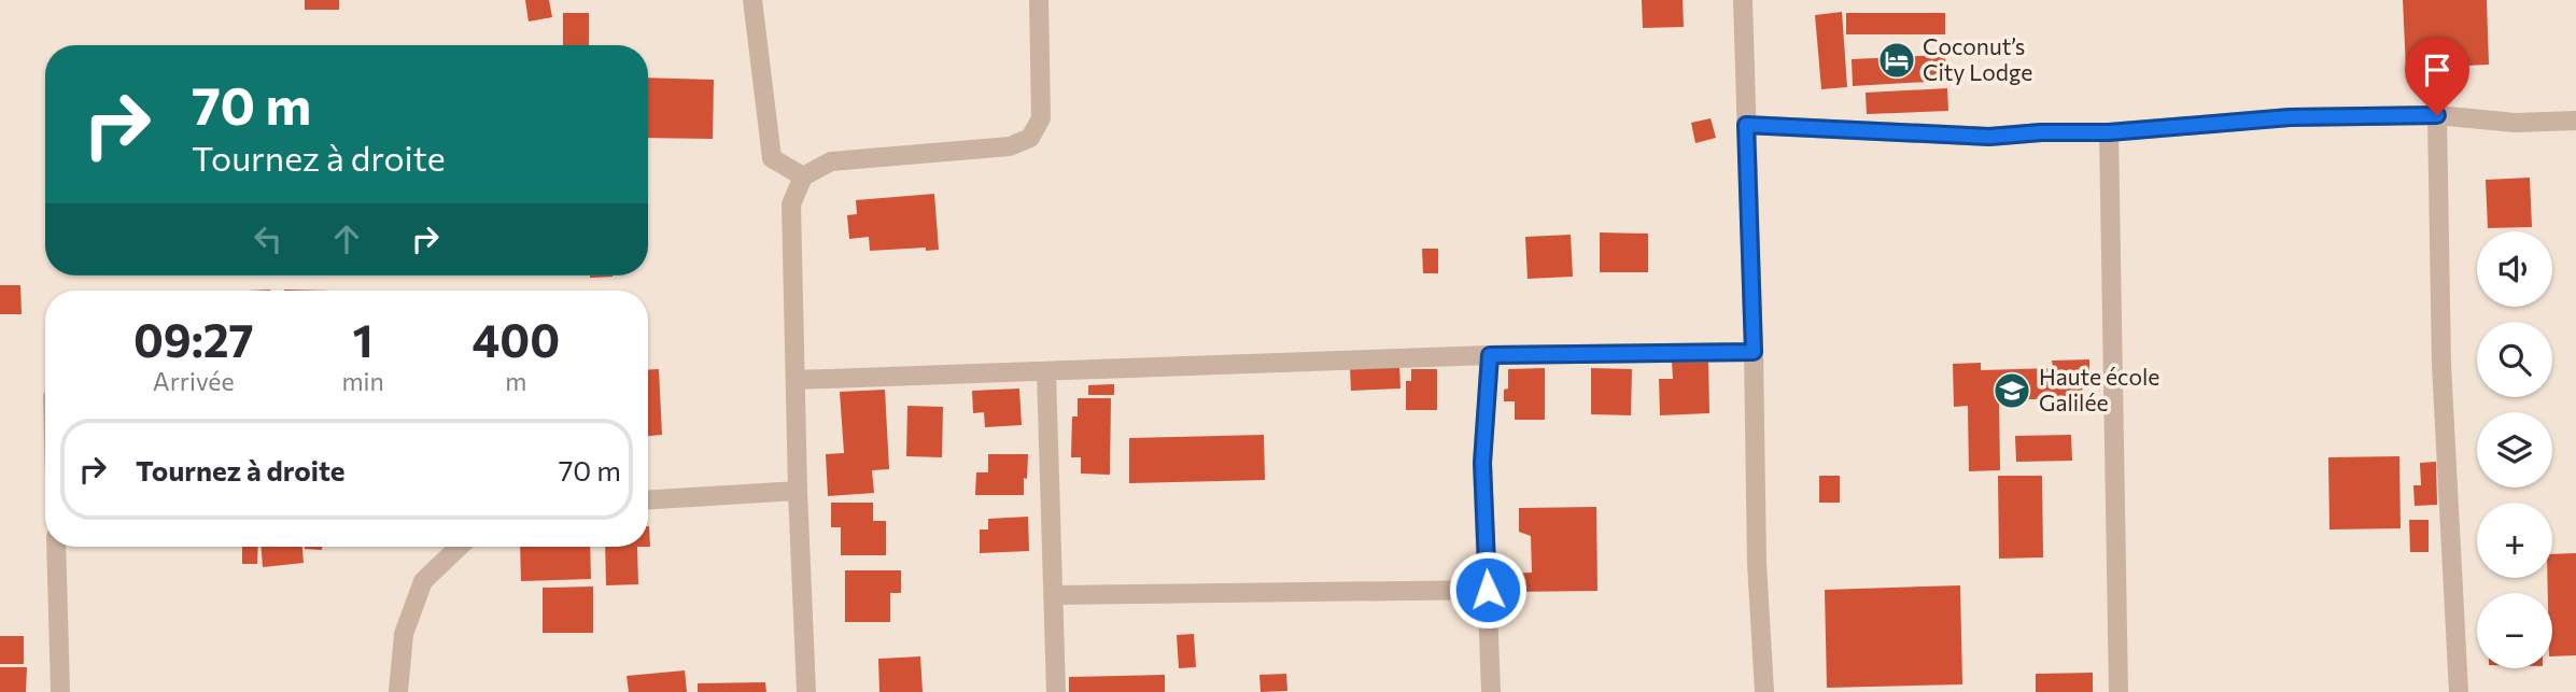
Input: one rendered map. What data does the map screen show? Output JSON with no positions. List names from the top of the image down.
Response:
{
  "places": {
    "hotel": ["Coconut’s City Lodge"],
    "school or university": ["Haute école Galilée"]
  },
  "page": {
    "turn": ["70 m", "Tournez à droite"],
    "map_buttons": ["+", "−"],
    "eta": [
      "09:27",
      "Arrivée",
      "1",
      "min",
      "400",
      "m"
    ],
    "list": [
      {
        "name": "Tournez à droite",
        "value": "70 m"
      }
    ]
  }
}
